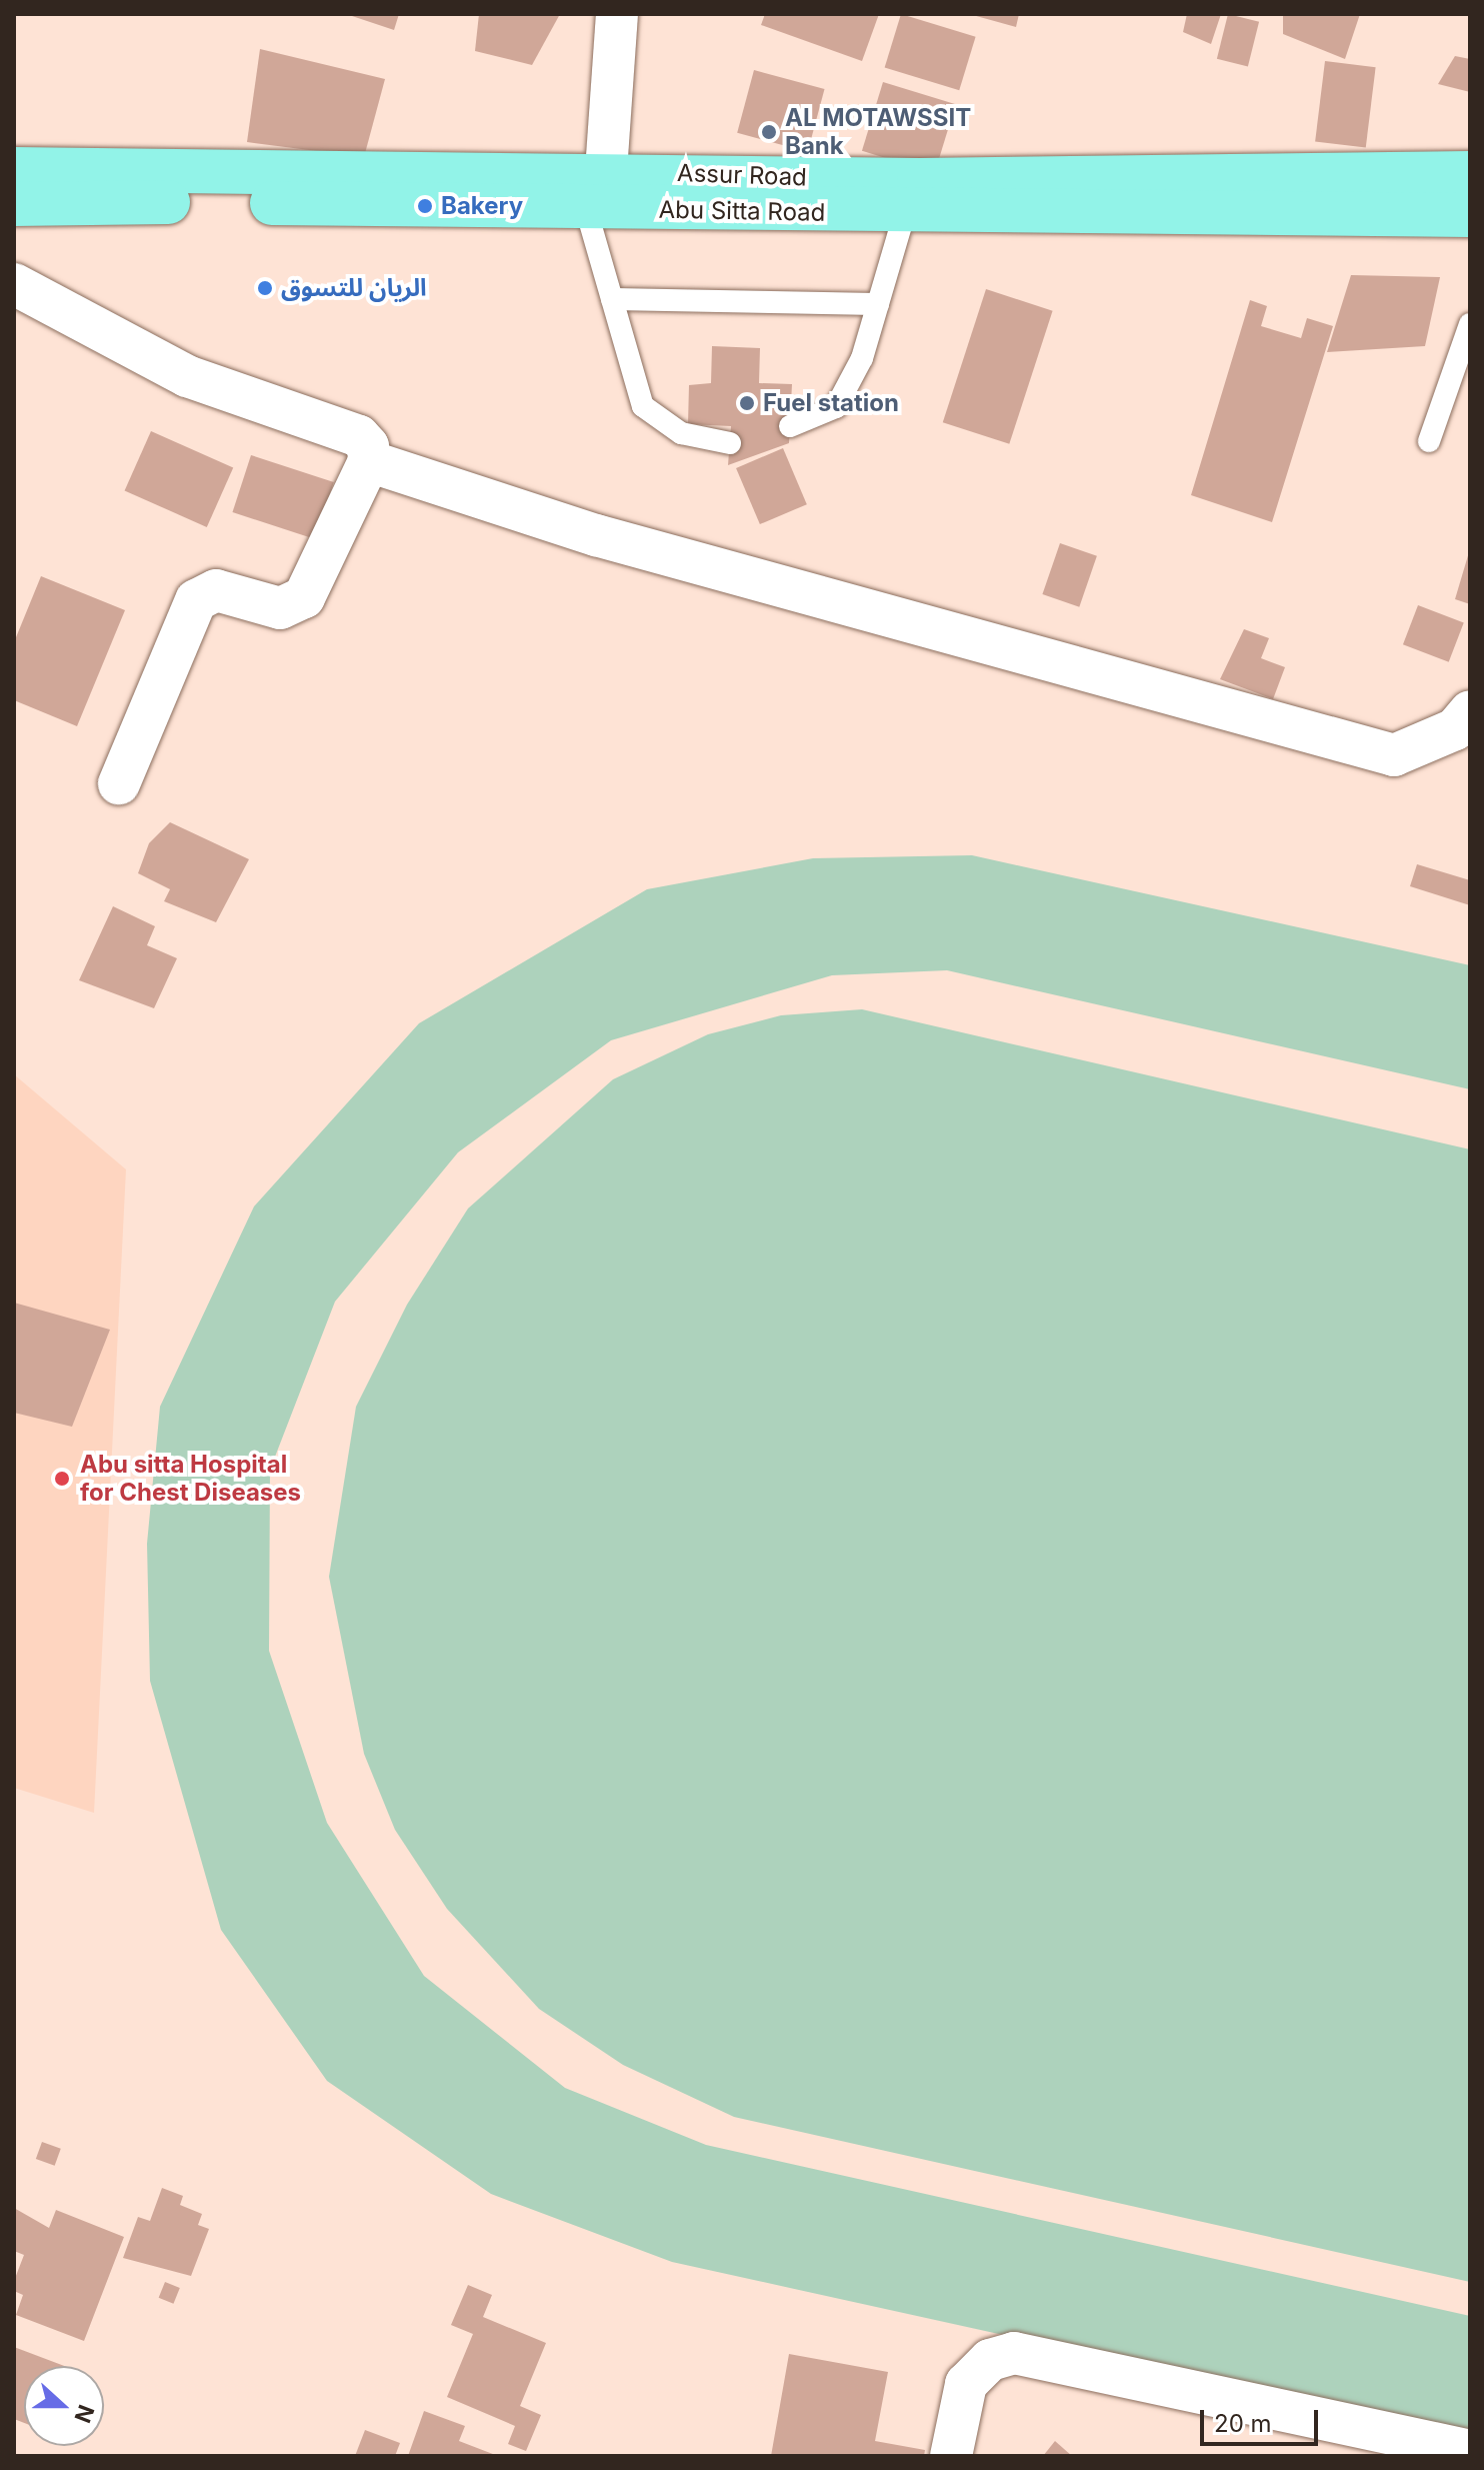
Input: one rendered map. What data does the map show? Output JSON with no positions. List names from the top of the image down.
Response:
{
  "streets": {
    "main road": ["Assur Road", "Abu Sitta Road"]
  },
  "crossings": [
    ["Assur Road", "Abu Sitta Road"]
  ],
  "places": [
    "AL MOTAWSSIT Bank",
    "Bakery",
    "الريان للتسوق",
    "Fuel station",
    "Abu sitta Hospital for Chest Diseases"
  ],
  "scale_bar": "20 m",
  "north": "right"
}
